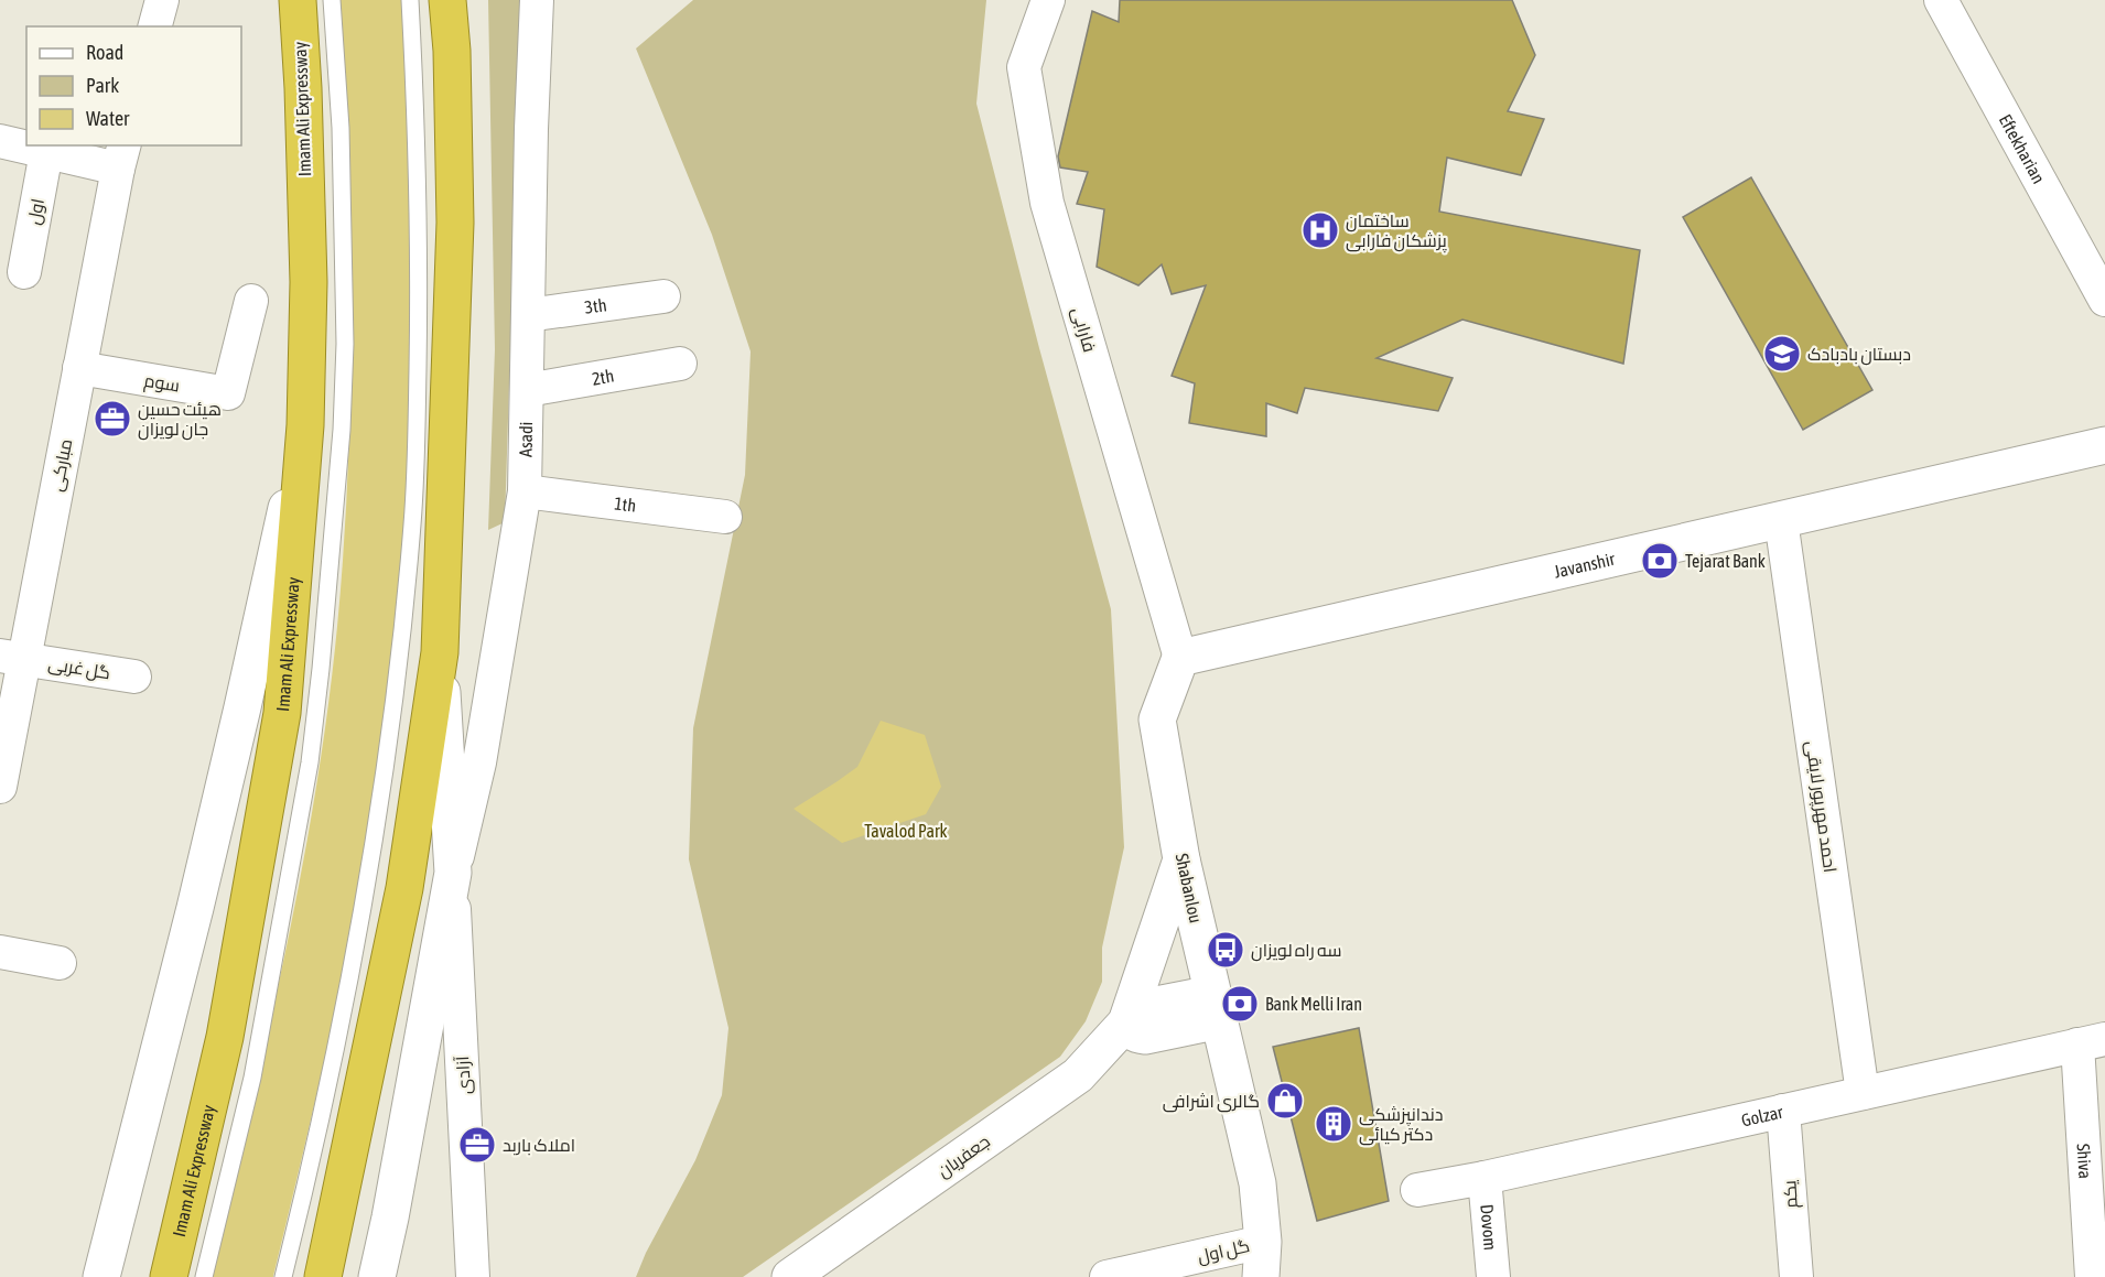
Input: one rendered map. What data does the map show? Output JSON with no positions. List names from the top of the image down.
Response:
{
  "streets": {
    "highway": ["Imam Ali Expressway"],
    "main road": ["Javanshir", "Shabanlou", "جعفریان"],
    "street": [
      "Eftekharian",
      "اول",
      "3th",
      "فارابی",
      "2th",
      "سوم",
      "Asadi",
      "مبارکی",
      "1th",
      "گل غربی",
      "احمد مهرپور لایقی",
      "آزادی",
      "Golzar",
      "Shiva",
      "یکم",
      "Dovom",
      "گل اول"
    ]
  },
  "crossings": [
    ["3th", "Asadi"],
    ["فارابی", "Javanshir"],
    ["فارابی", "Shabanlou"],
    ["2th", "Asadi"],
    ["سوم", "مبارکی"],
    ["Asadi", "1th"],
    ["Asadi", "آزادی"],
    ["مبارکی", "گل غربی"],
    ["Javanshir", "احمد مهرپور لایقی"],
    ["Javanshir", "Shabanlou"],
    ["احمد مهرپور لایقی", "Golzar"],
    ["Shabanlou", "گل اول"],
    ["Golzar", "Shiva"],
    ["Golzar", "یکم"],
    ["Golzar", "Dovom"]
  ],
  "parks": ["Tavalod Park"],
  "places": {
    "hospital": ["ساختمان پزشکان فارابی"],
    "school or university": ["دبستان بادبادک"],
    "office": ["هیئت حسین جان لویزان", "املاک باربد"],
    "bank": ["Tejarat Bank", "Bank Melli Iran"],
    "bus stop": ["سه راه لویزان"],
    "shop": ["گالری اشرافی"],
    "building": ["دندانپزشکی دکتر کیائی"]
  },
  "legend": ["Road", "Park", "Water"]
}
